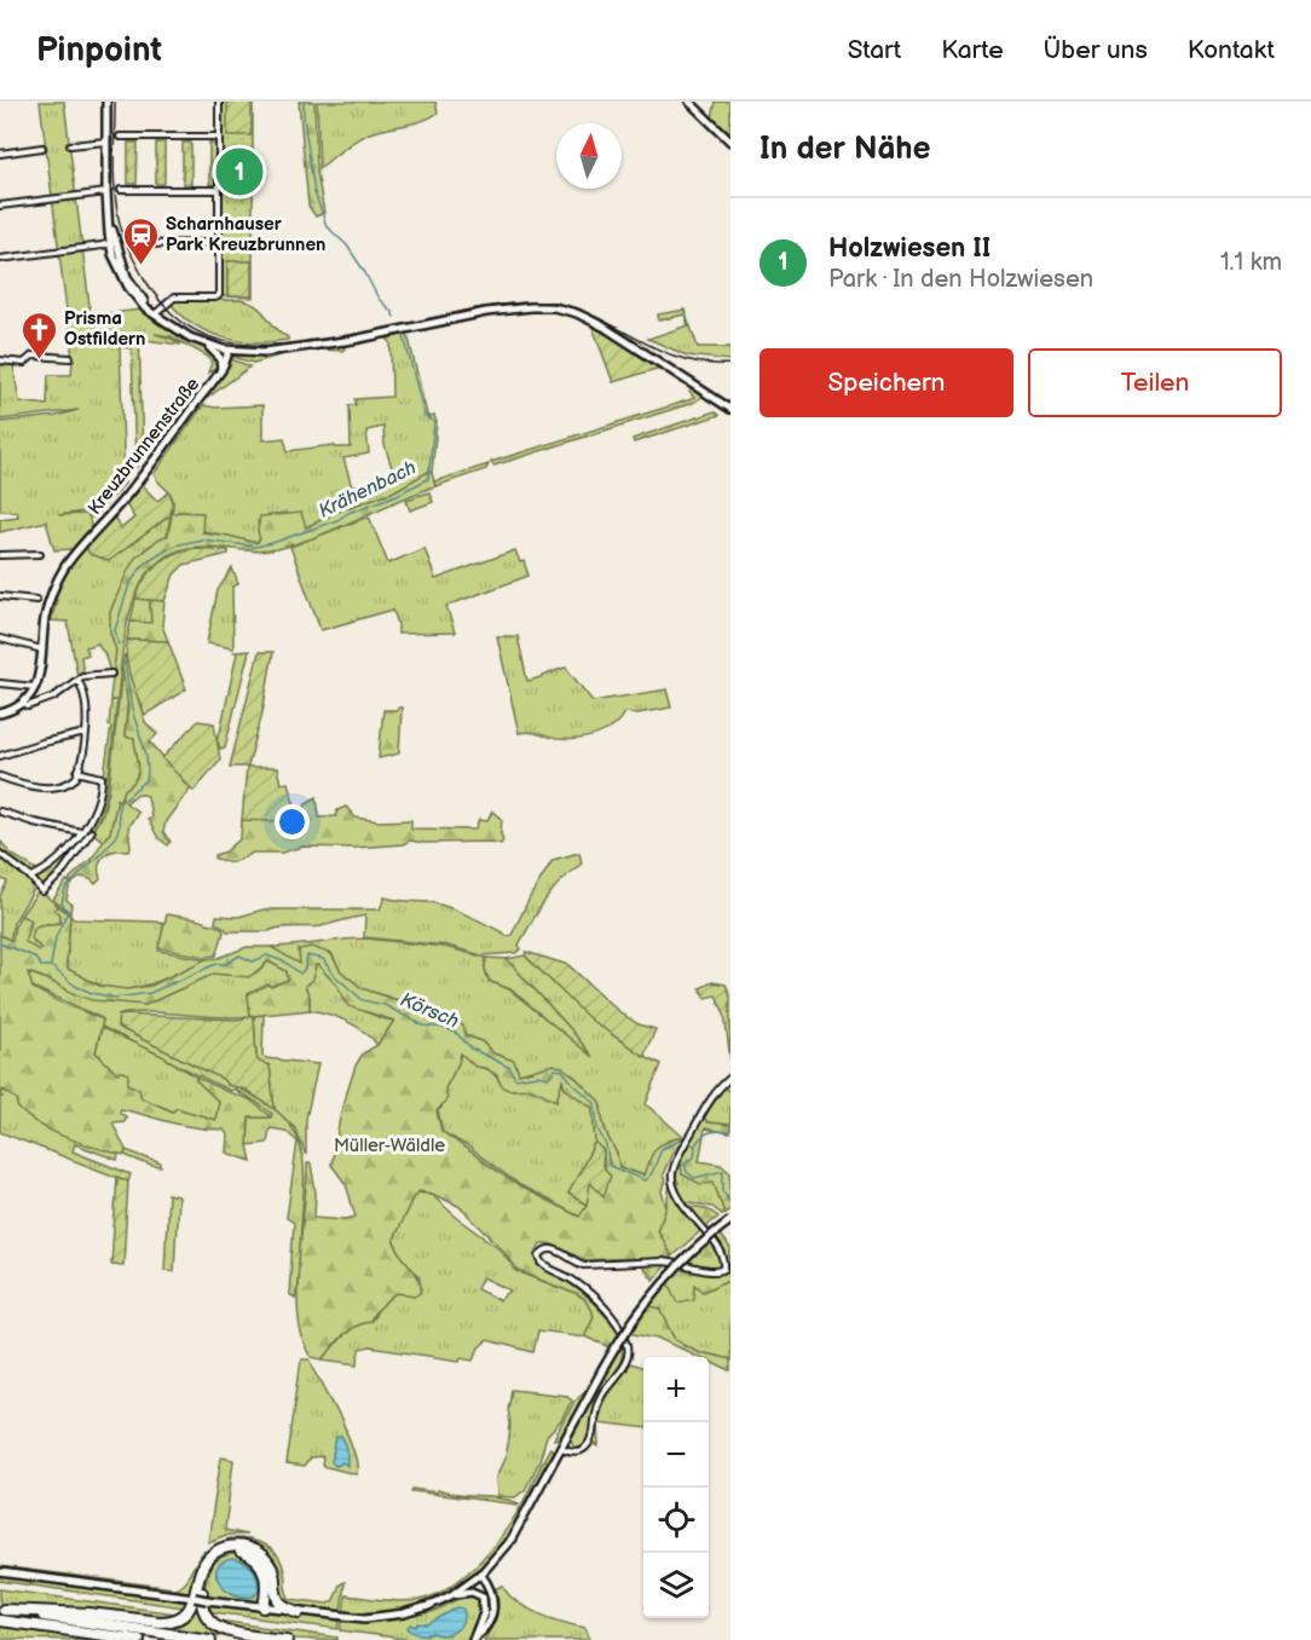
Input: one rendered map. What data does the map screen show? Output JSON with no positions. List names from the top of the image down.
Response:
{
  "streets": {
    "main road": ["Kreuzbrunnenstraße"]
  },
  "water": ["Krähenbach", "Körsch"],
  "parks": ["Müller-Wäldle"],
  "places": {
    "station": ["Scharnhauser Park Kreuzbrunnen"],
    "church": ["Prisma Ostfildern"]
  },
  "north": "top",
  "page": {
    "header": "Pinpoint",
    "nav": [
      "Start",
      "Karte",
      "Über uns",
      "Kontakt"
    ],
    "heading": "In der Nähe",
    "pins": "1",
    "list": [
      {
        "mark": "1",
        "name": "Holzwiesen II",
        "note": "Park · In den Holzwiesen",
        "value": "1.1 km"
      }
    ],
    "buttons": ["Speichern", "Teilen"],
    "map_buttons": ["+", "−"]
  }
}
